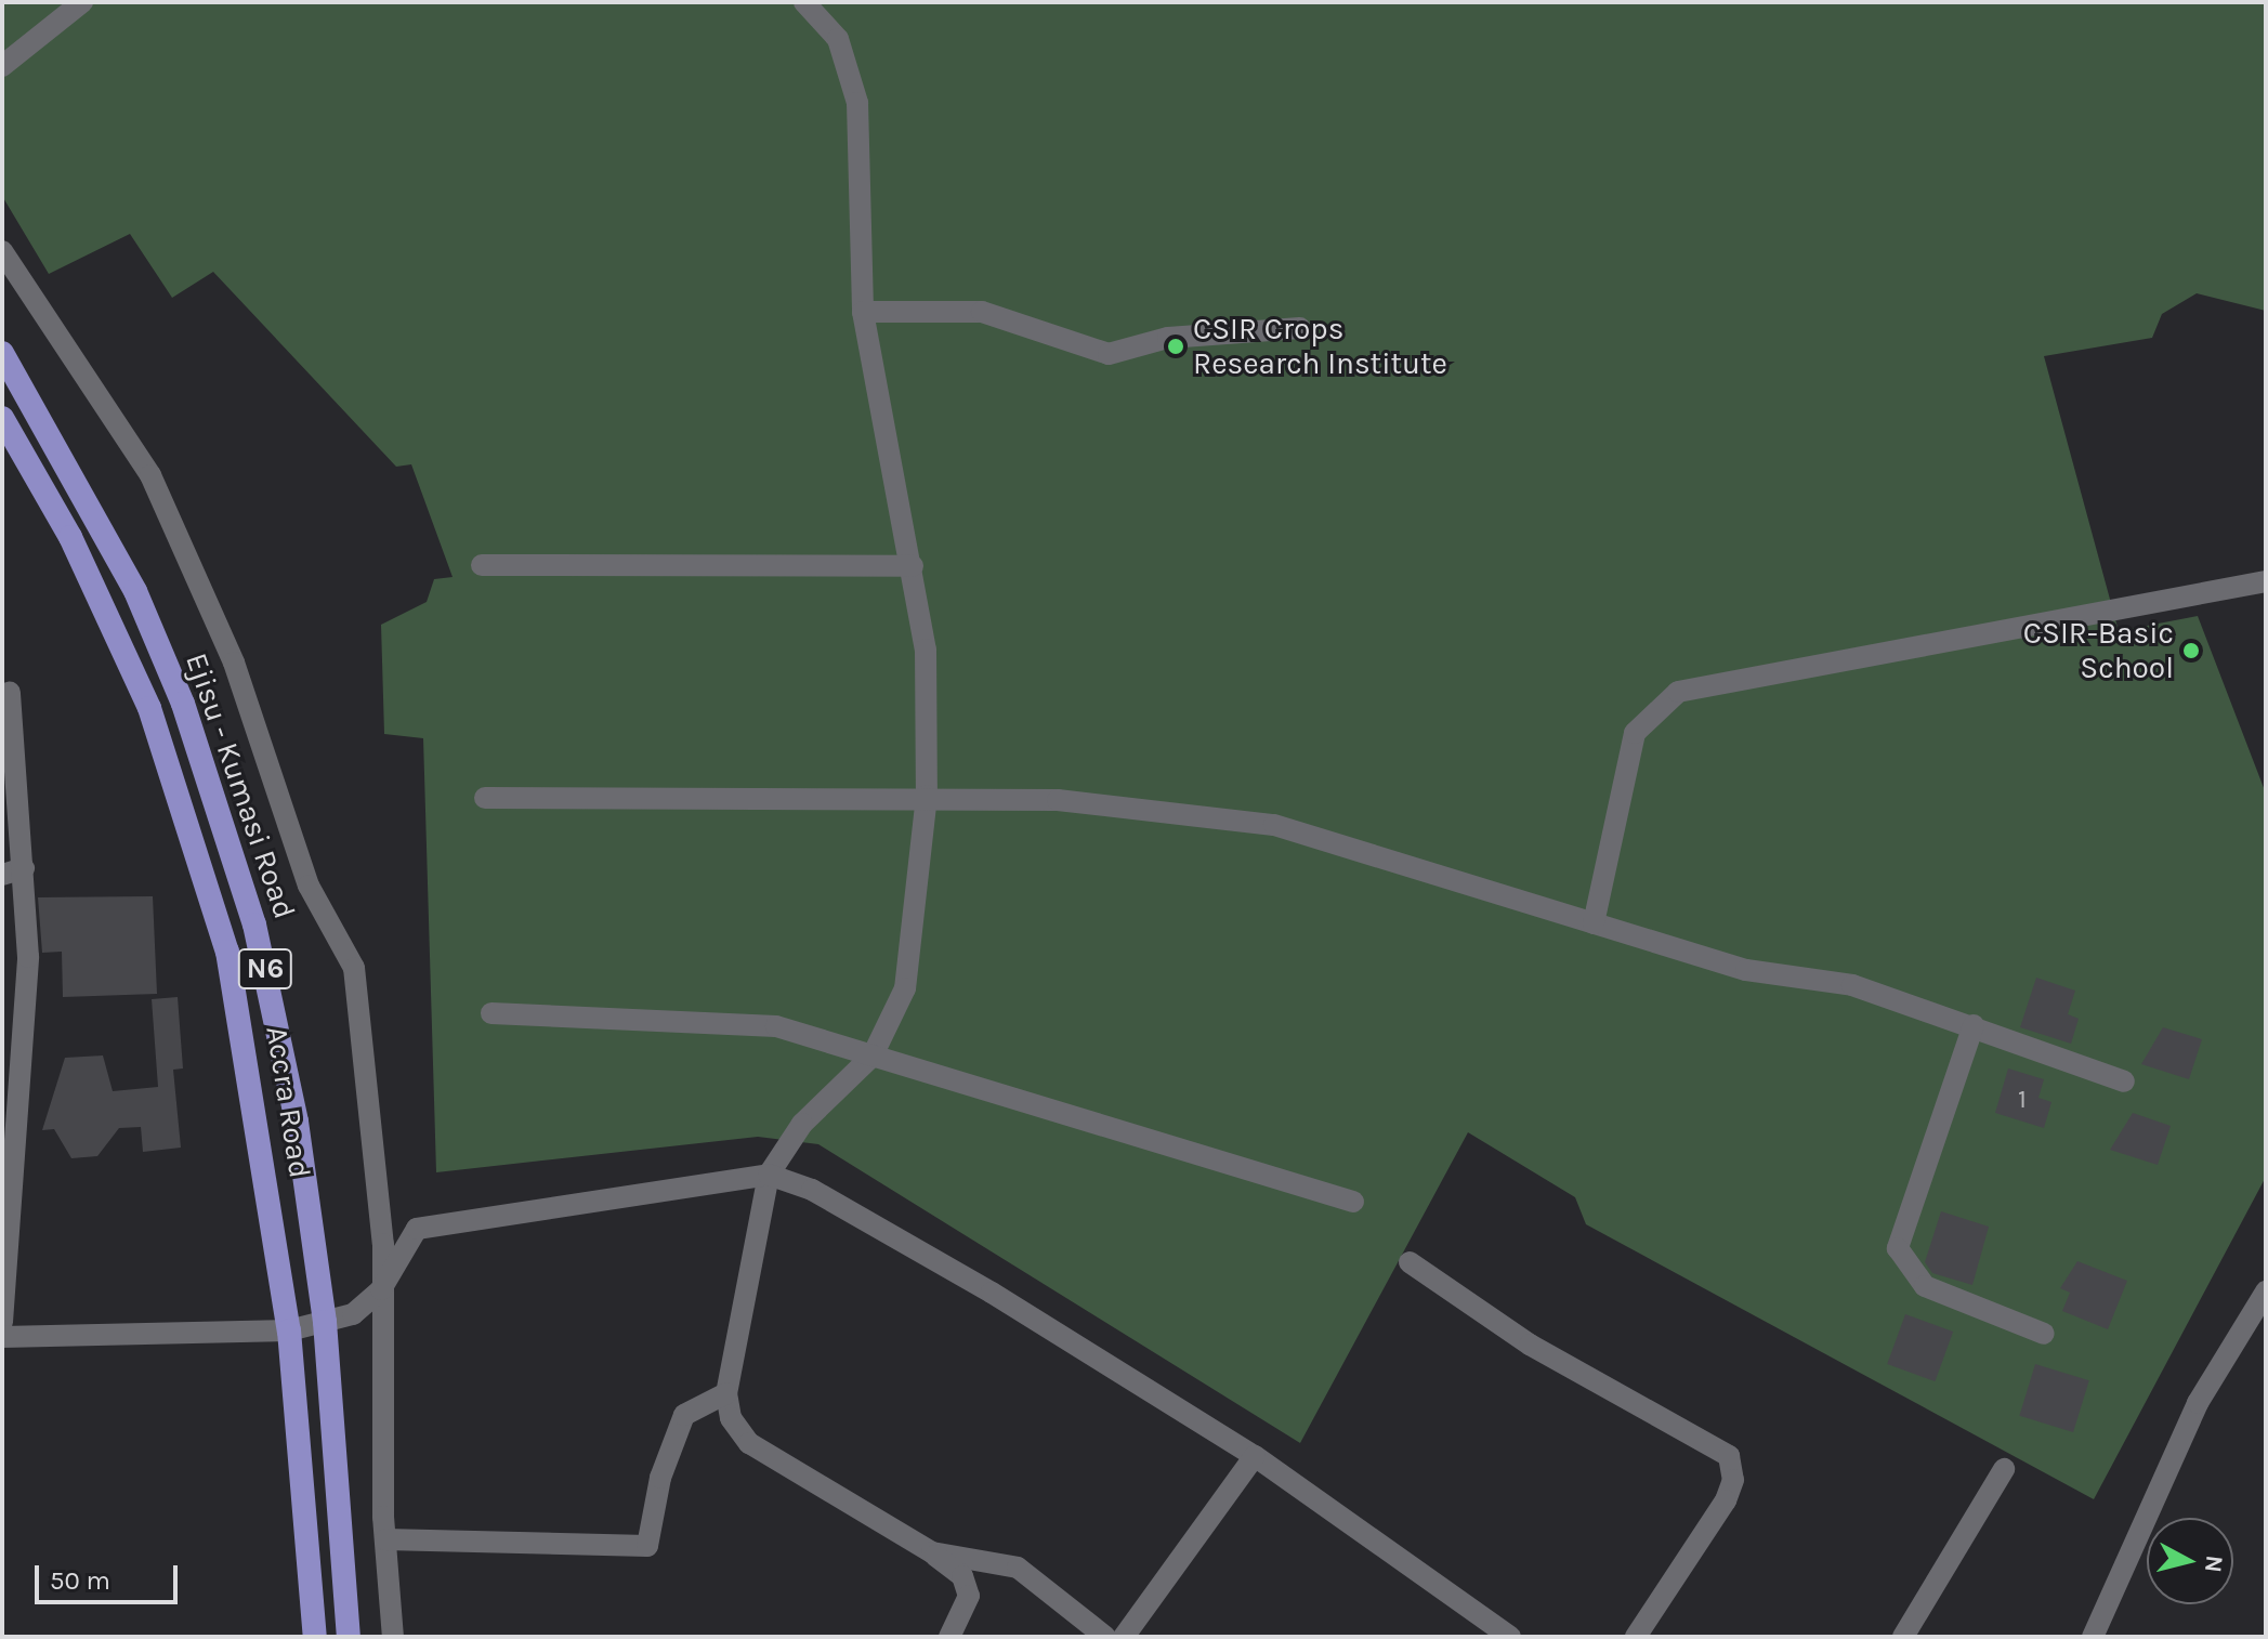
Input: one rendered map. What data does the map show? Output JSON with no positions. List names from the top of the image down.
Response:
{
  "streets": {
    "highway": ["Ejisu - Kumasi Road", "N6", "Accra Road"]
  },
  "places": ["CSIR Crops Research Institute", "CSIR-Basic School"],
  "house_numbers": ["1"],
  "scale_bar": "50 m",
  "north": "right"
}
